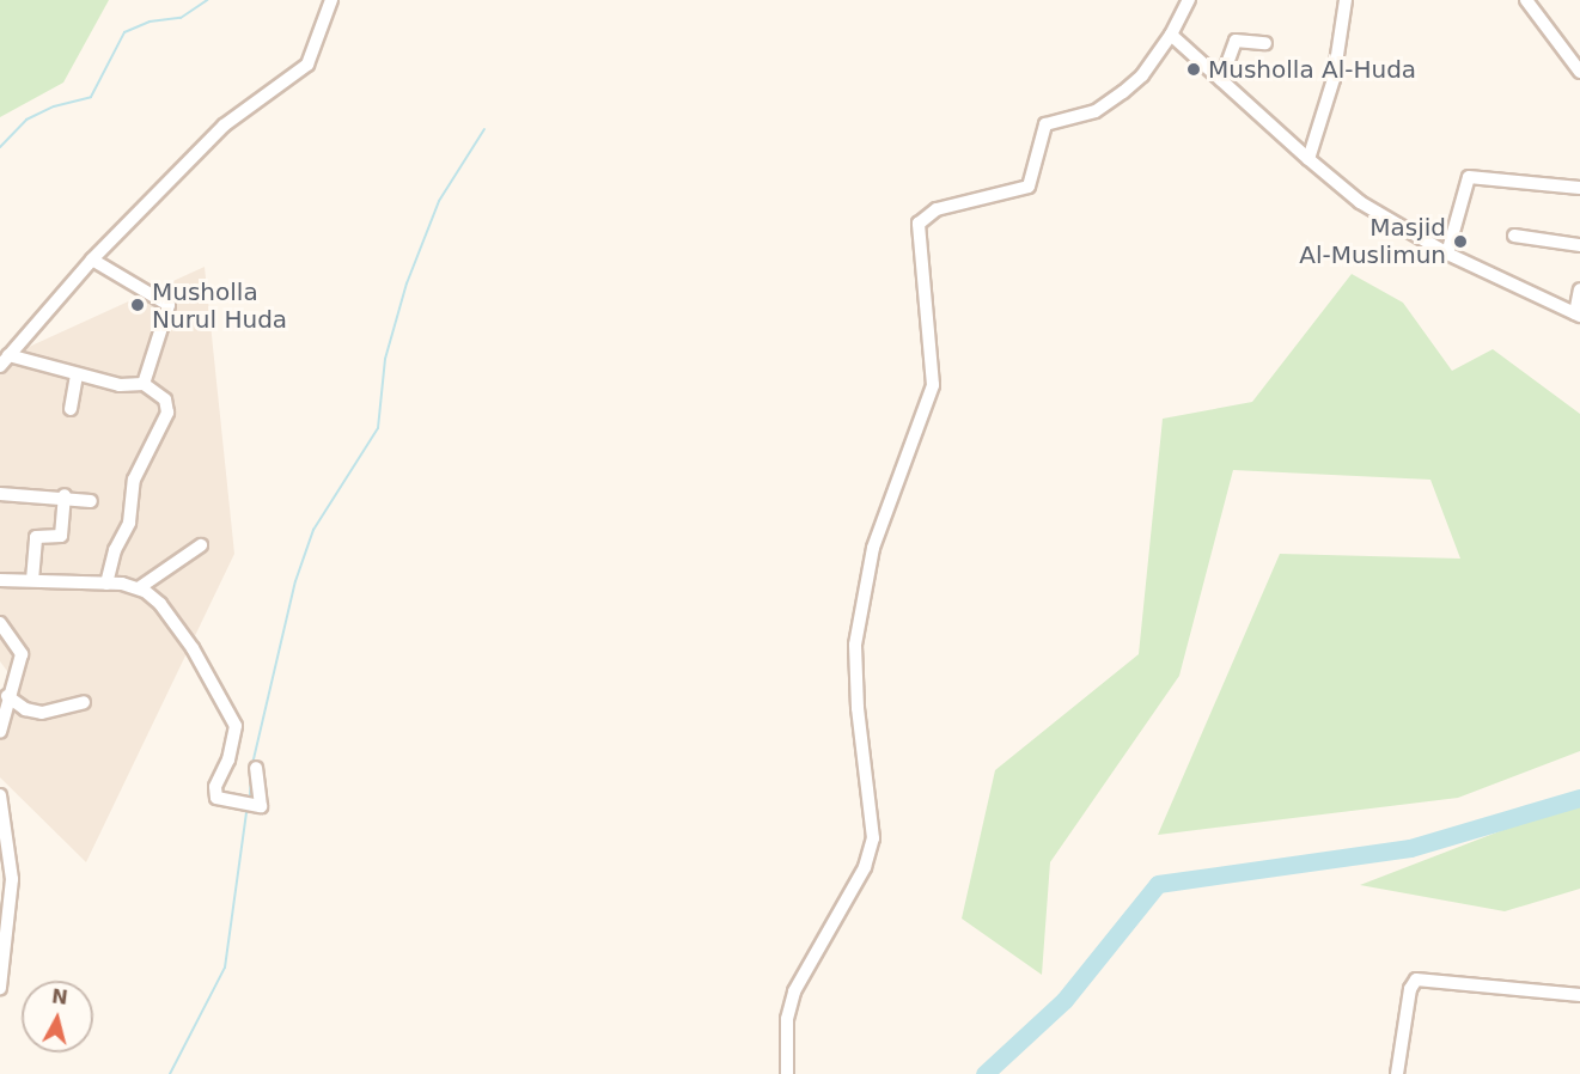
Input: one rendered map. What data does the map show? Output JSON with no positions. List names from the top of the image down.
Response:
{
  "places": ["Musholla Al-Huda", "Masjid Al-Muslimun", "Musholla Nurul Huda"],
  "north": "top"
}
